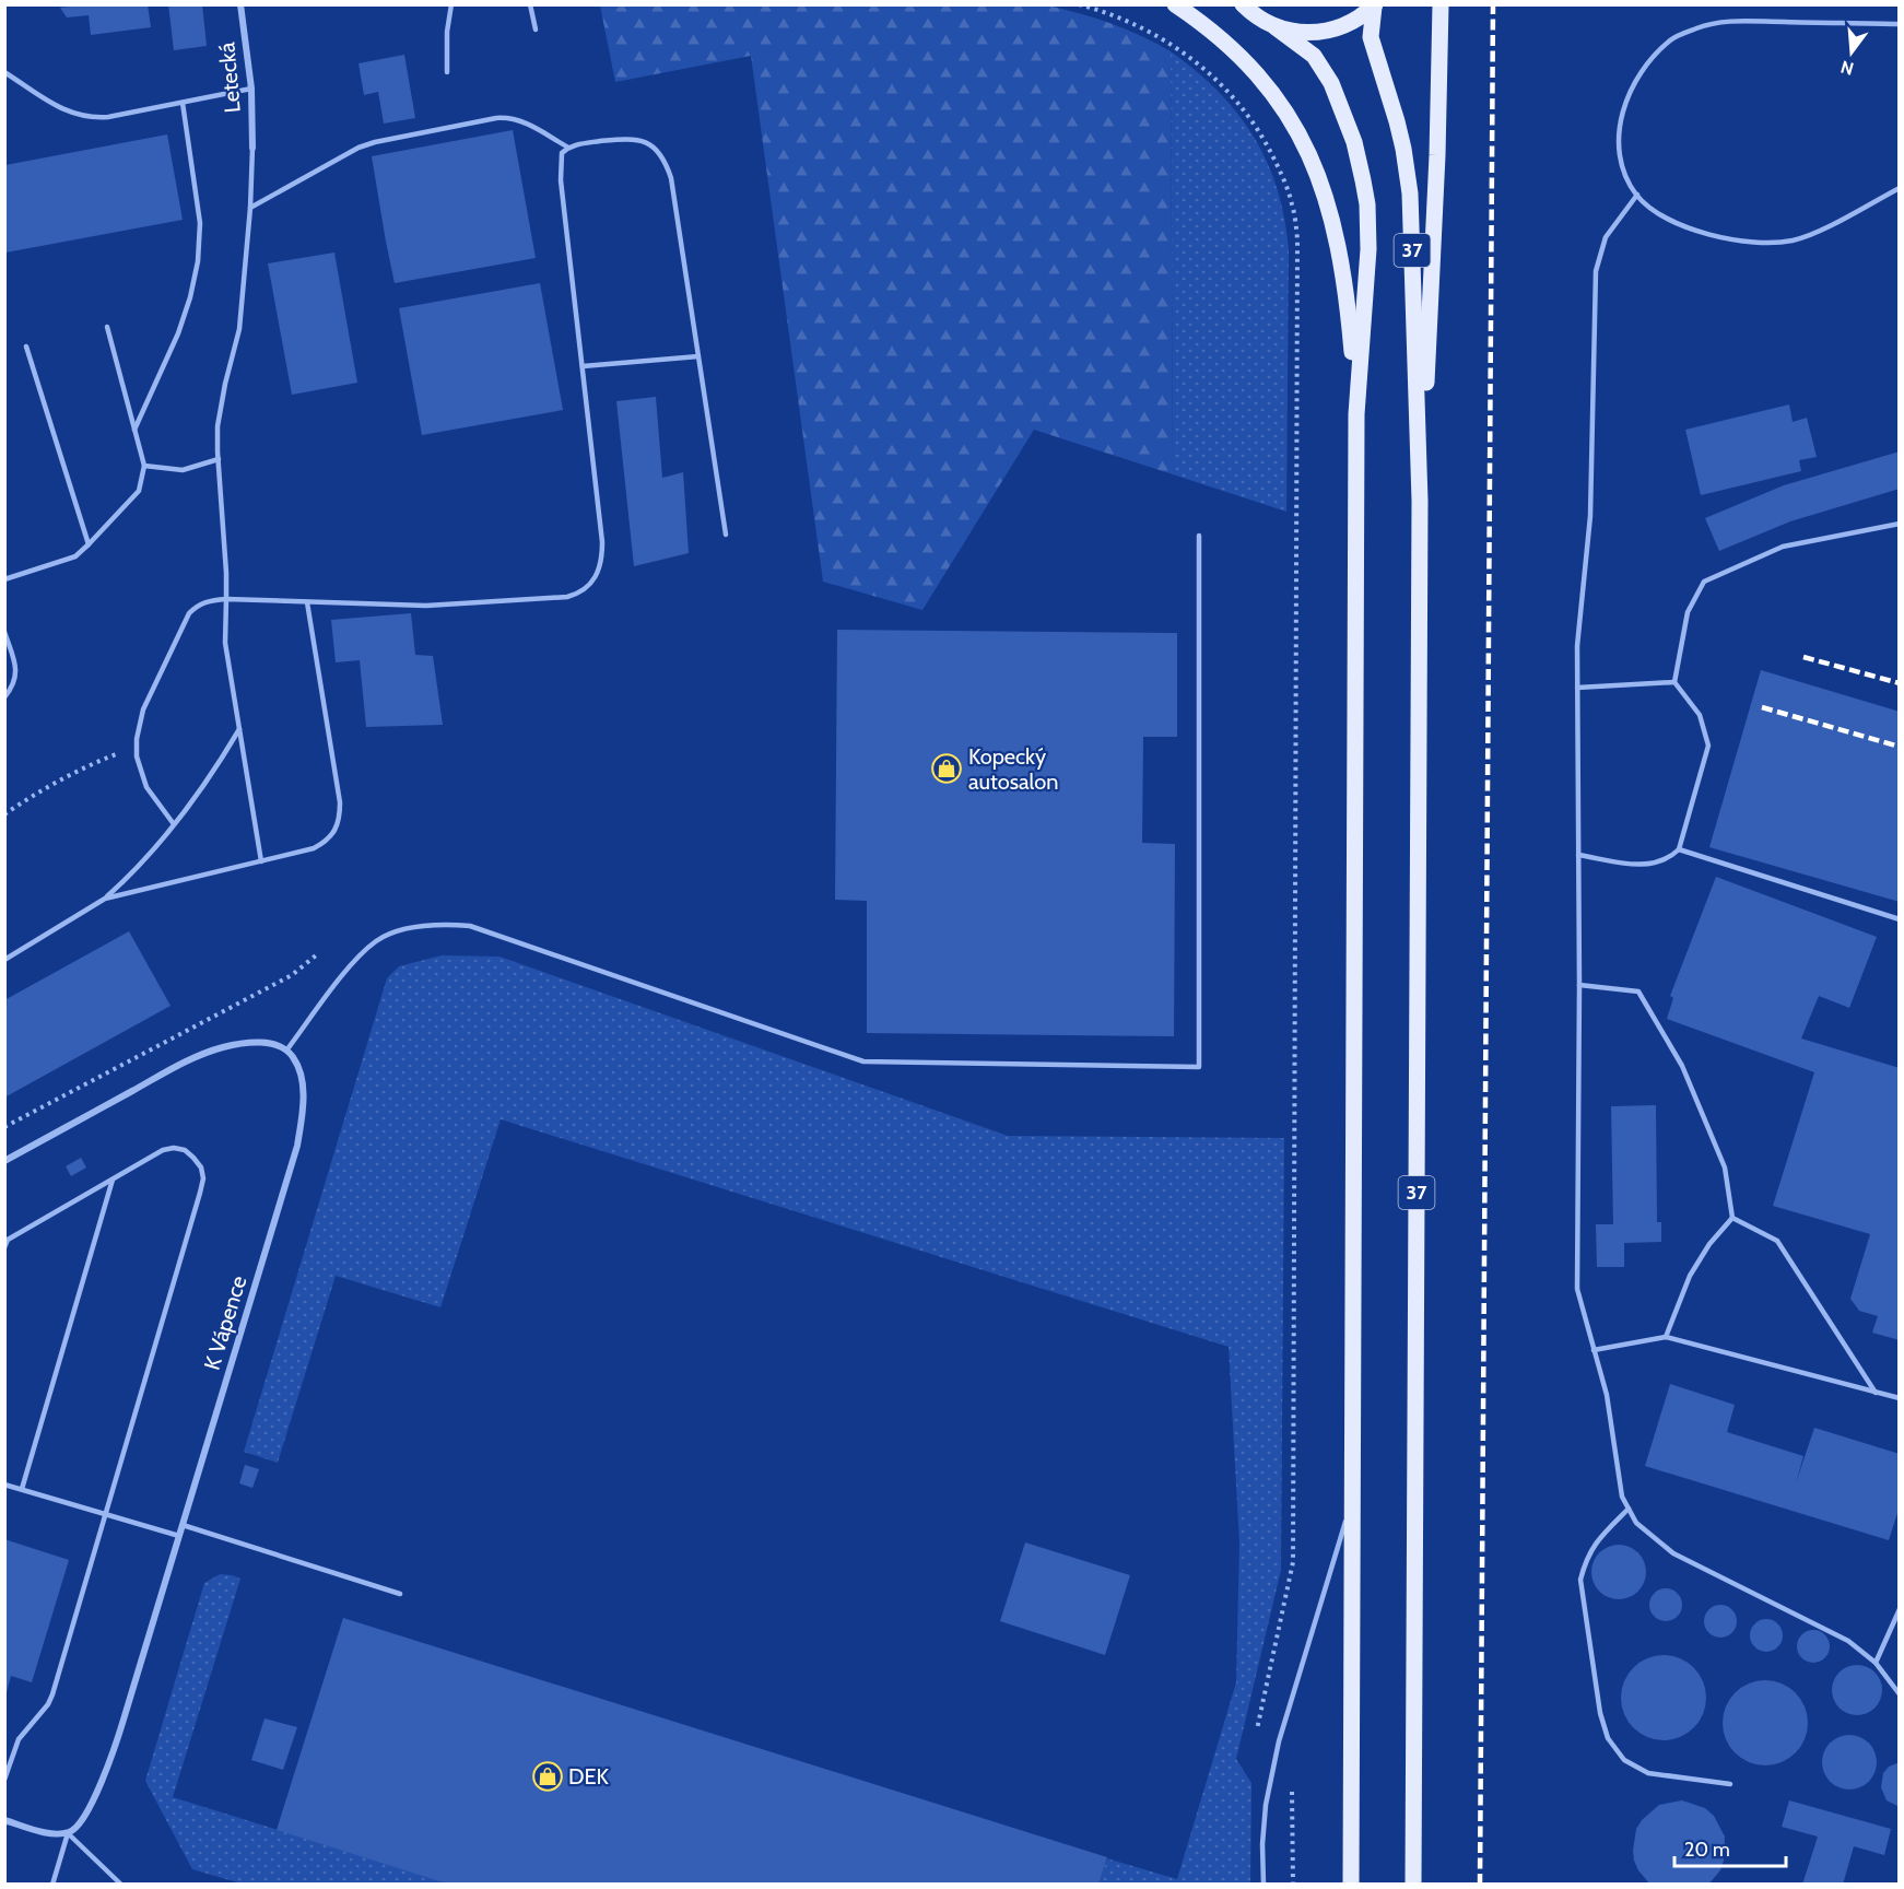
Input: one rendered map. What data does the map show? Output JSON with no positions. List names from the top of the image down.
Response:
{
  "streets": {
    "main road": ["37"],
    "street": ["Letecká", "K Vápence"]
  },
  "places": {
    "shop": ["Kopecký autosalon", "DEK"]
  },
  "scale_bar": "20 m",
  "north": "bottom"
}
